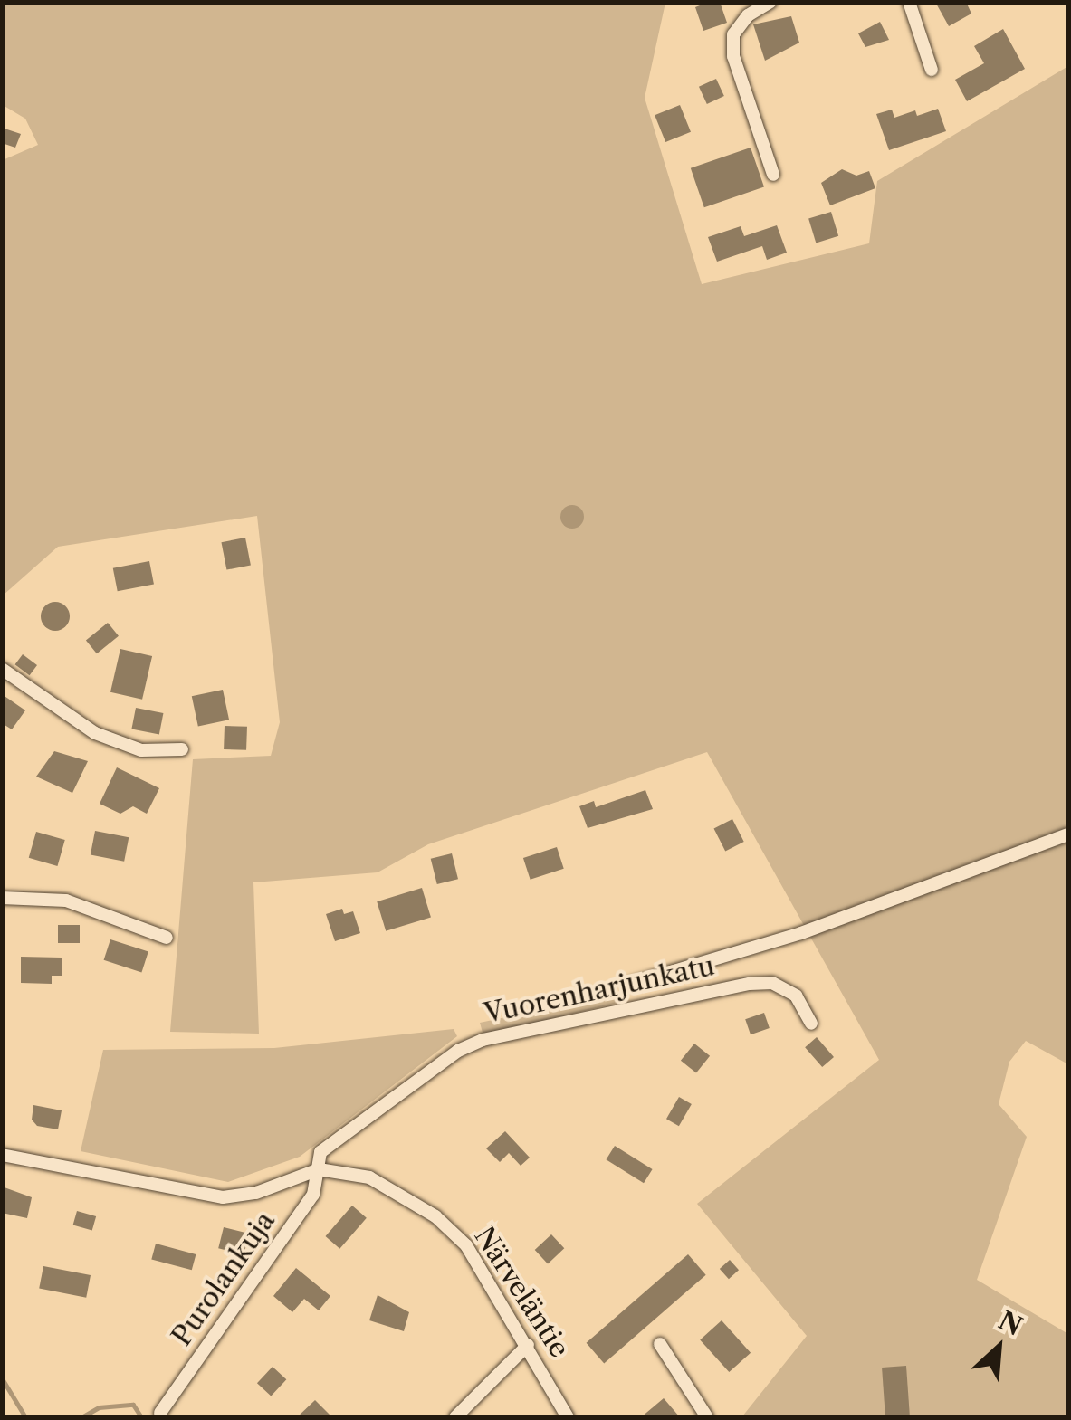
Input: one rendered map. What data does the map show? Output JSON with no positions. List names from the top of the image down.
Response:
{
  "streets": {
    "street": ["Vuorenharjunkatu", "Purolankuja", "Närveläntie"]
  },
  "crossings": [
    ["Vuorenharjunkatu", "Purolankuja"],
    ["Vuorenharjunkatu", "Närveläntie"],
    ["Purolankuja", "Närveläntie"]
  ],
  "north": "top right"
}
